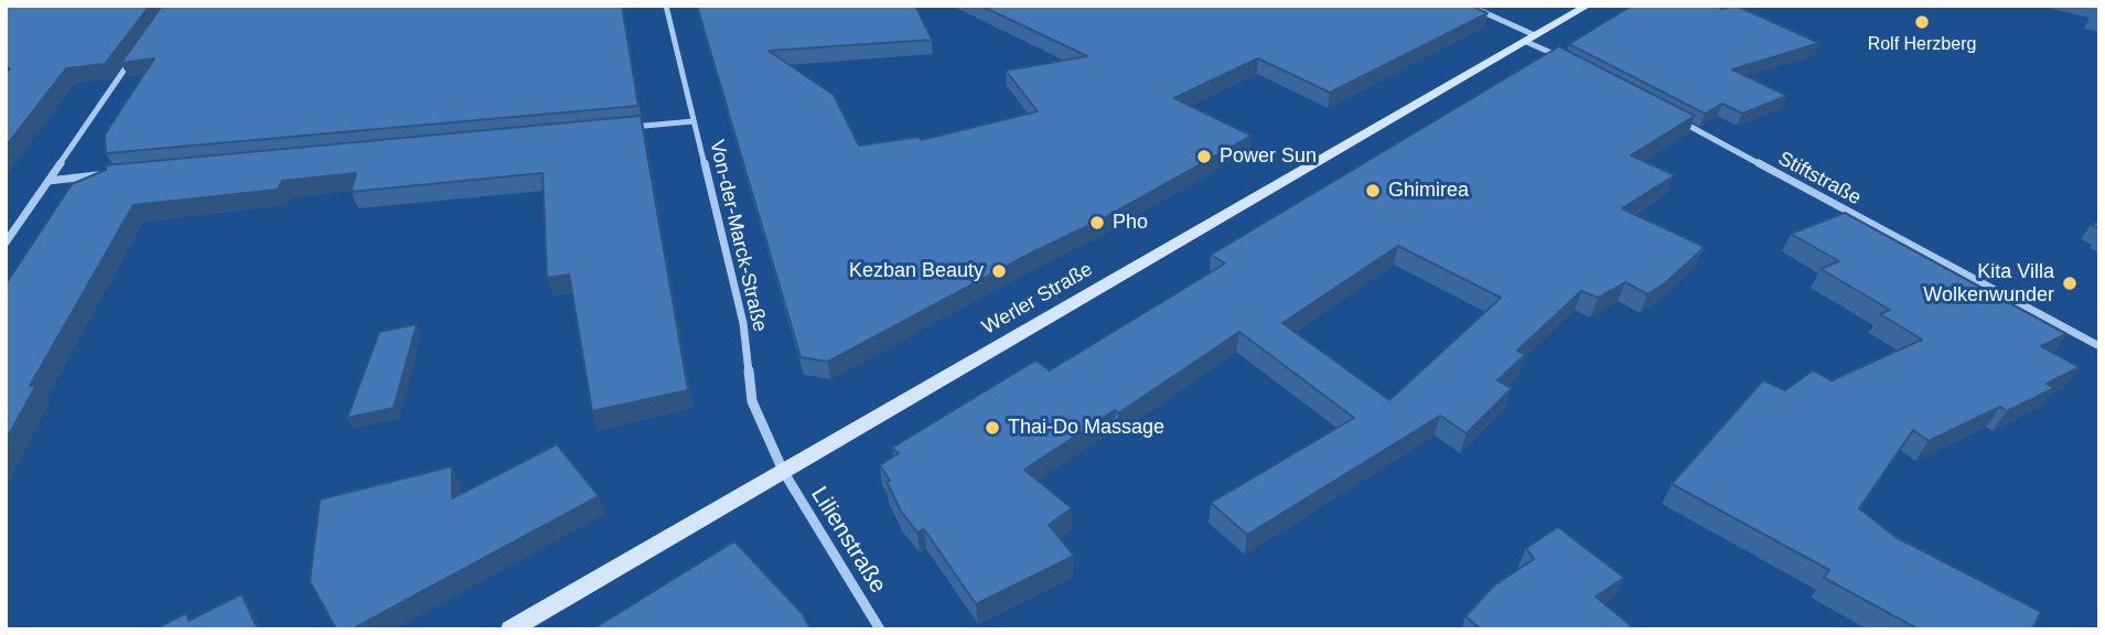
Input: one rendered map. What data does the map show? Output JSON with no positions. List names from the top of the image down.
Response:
{
  "streets": {
    "main road": ["Werler Straße"],
    "street": ["Stiftstraße", "Von-der-Marck-Straße", "Lilienstraße"]
  },
  "crossings": [
    ["Von-der-Marck-Straße", "Werler Straße"],
    ["Von-der-Marck-Straße", "Lilienstraße"],
    ["Werler Straße", "Lilienstraße"]
  ],
  "places": [
    "Rolf Herzberg",
    "Power Sun",
    "Ghimirea",
    "Pho",
    "Kezban Beauty",
    "Kita Villa Wolkenwunder",
    "Thai-Do Massage"
  ]
}
